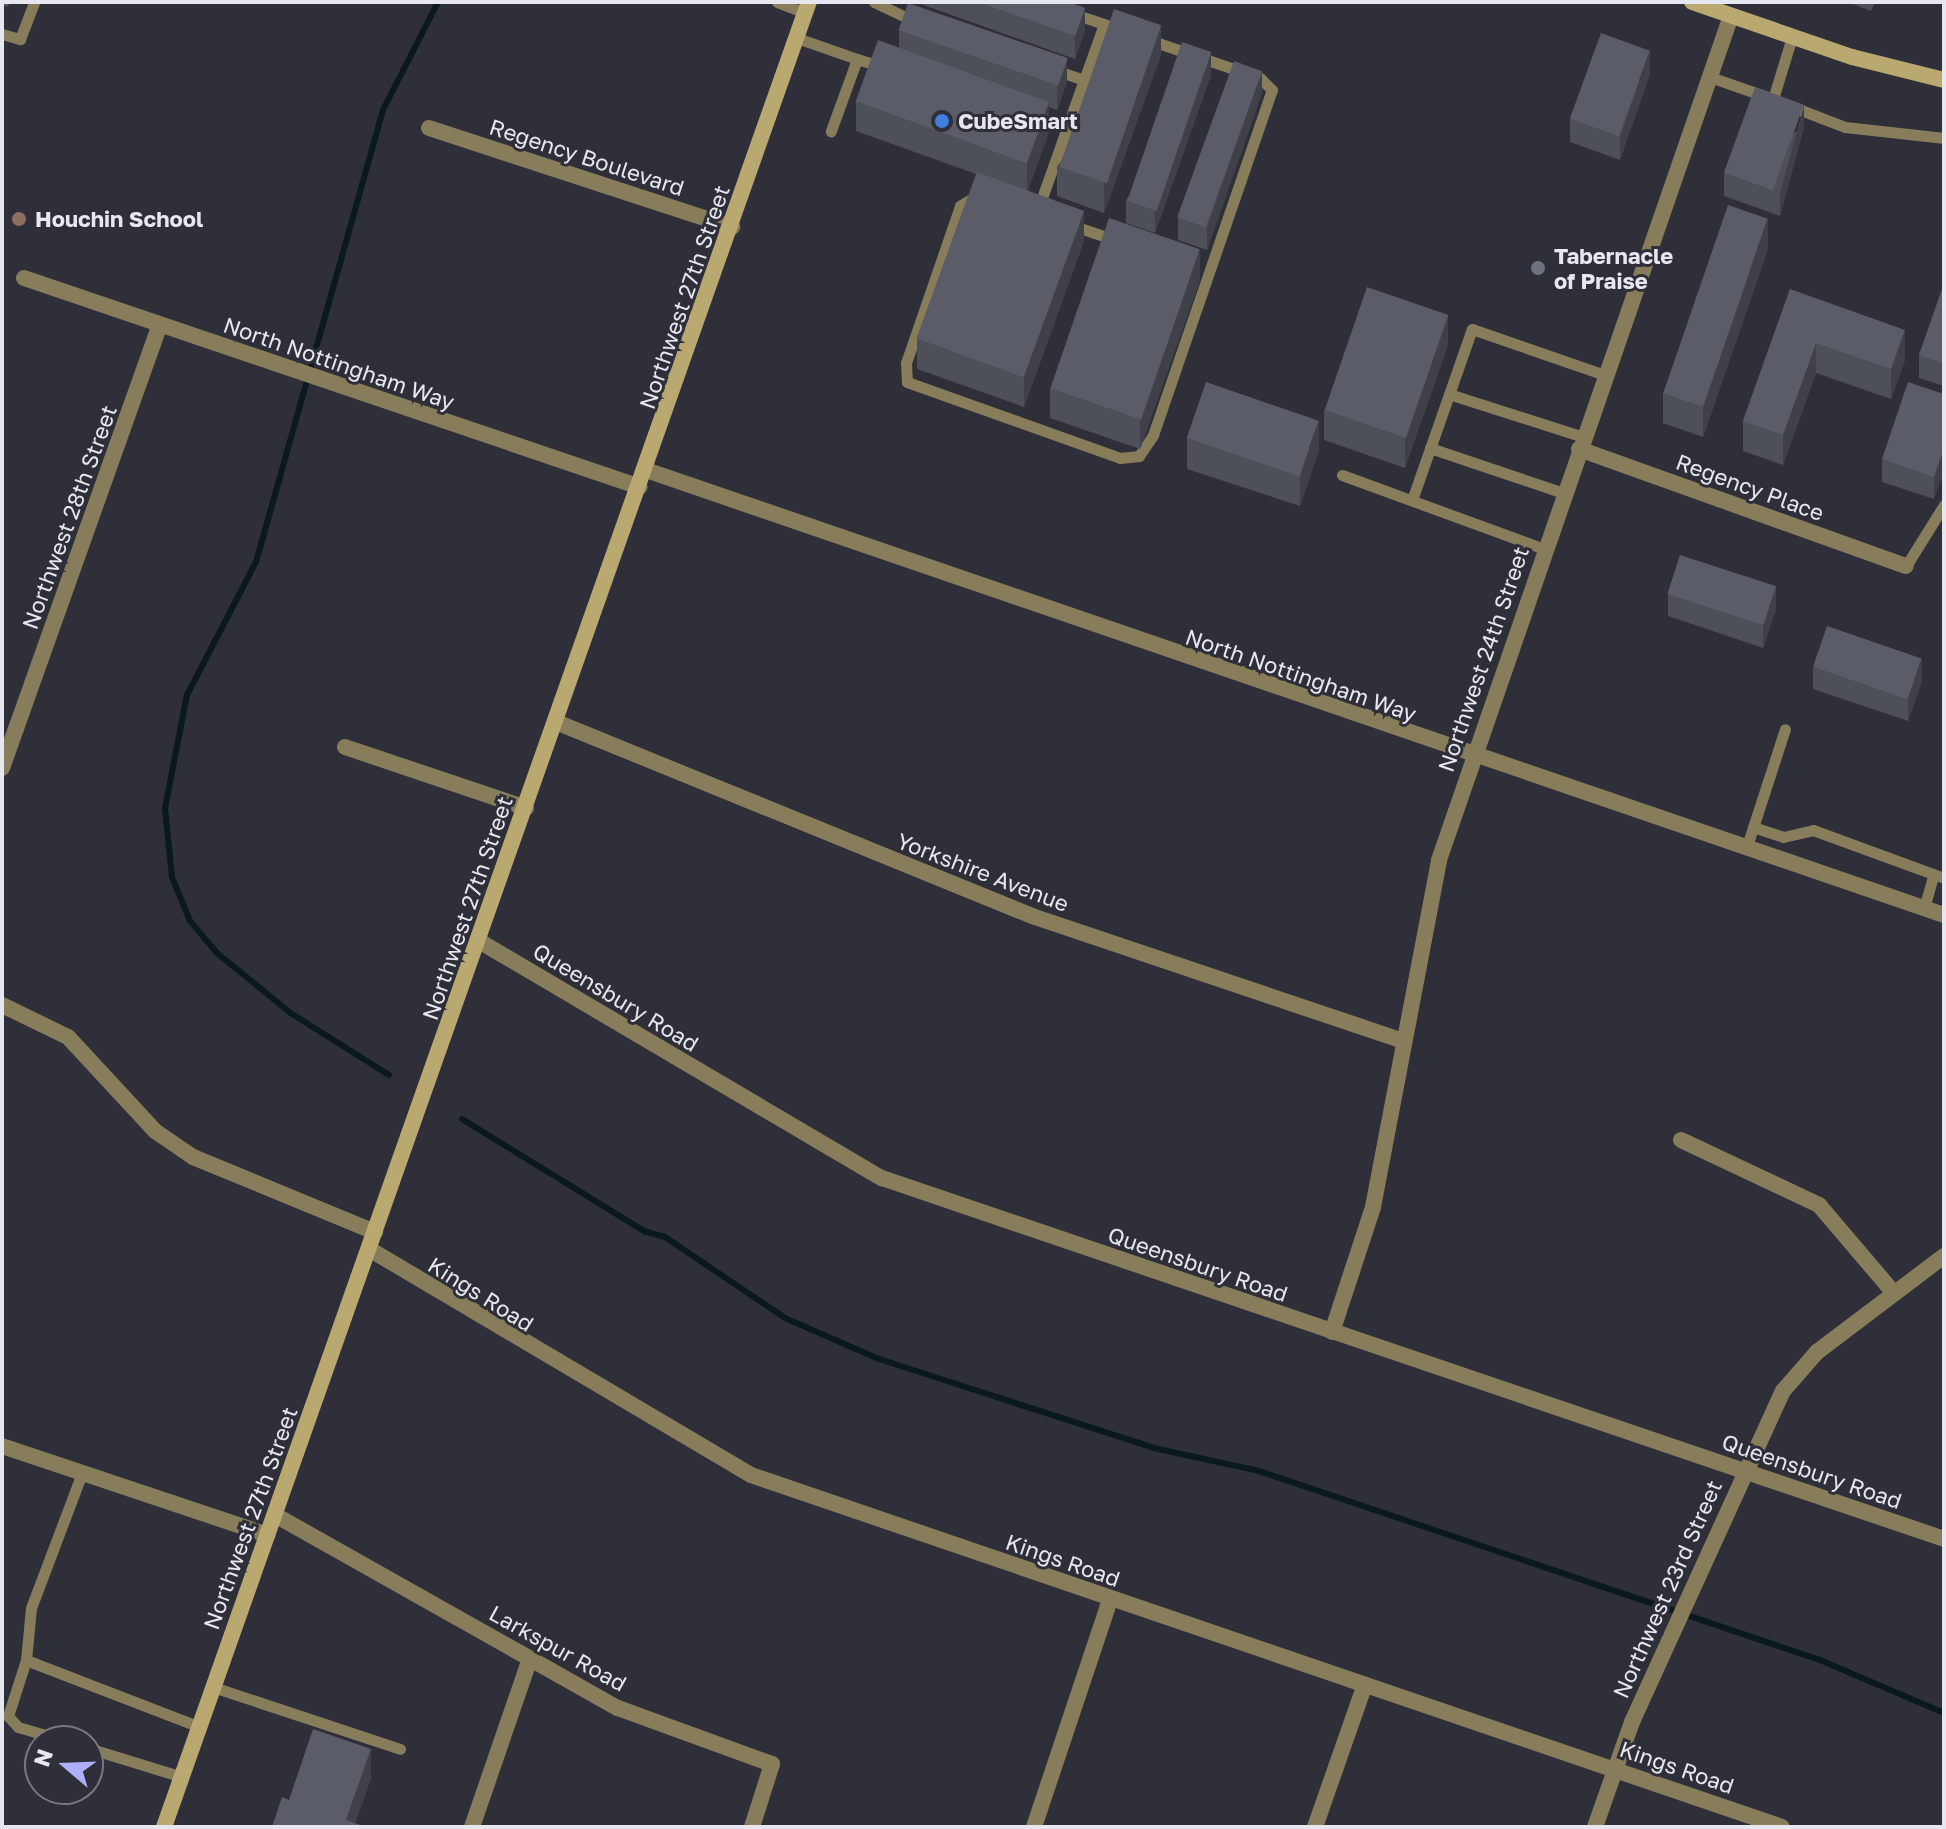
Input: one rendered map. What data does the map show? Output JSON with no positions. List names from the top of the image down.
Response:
{
  "streets": {
    "main road": ["Northwest 27th Street"],
    "street": [
      "Regency Boulevard",
      "North Nottingham Way",
      "Regency Place",
      "Northwest 28th Street",
      "Northwest 24th Street",
      "Yorkshire Avenue",
      "Queensbury Road",
      "Kings Road",
      "Northwest 23rd Street",
      "Larkspur Road"
    ]
  },
  "crossings": [
    ["Regency Boulevard", "Northwest 27th Street"],
    ["Northwest 27th Street", "North Nottingham Way"],
    ["Northwest 27th Street", "Yorkshire Avenue"],
    ["Northwest 27th Street", "Queensbury Road"],
    ["Northwest 27th Street", "Kings Road"],
    ["Northwest 27th Street", "Larkspur Road"],
    ["North Nottingham Way", "Northwest 28th Street"],
    ["North Nottingham Way", "Northwest 24th Street"],
    ["Regency Place", "Northwest 24th Street"],
    ["Northwest 24th Street", "Yorkshire Avenue"],
    ["Northwest 24th Street", "Queensbury Road"],
    ["Queensbury Road", "Northwest 23rd Street"],
    ["Kings Road", "Northwest 23rd Street"]
  ],
  "places": ["CubeSmart", "Houchin School", "Tabernacle of Praise"],
  "north": "left"
}
